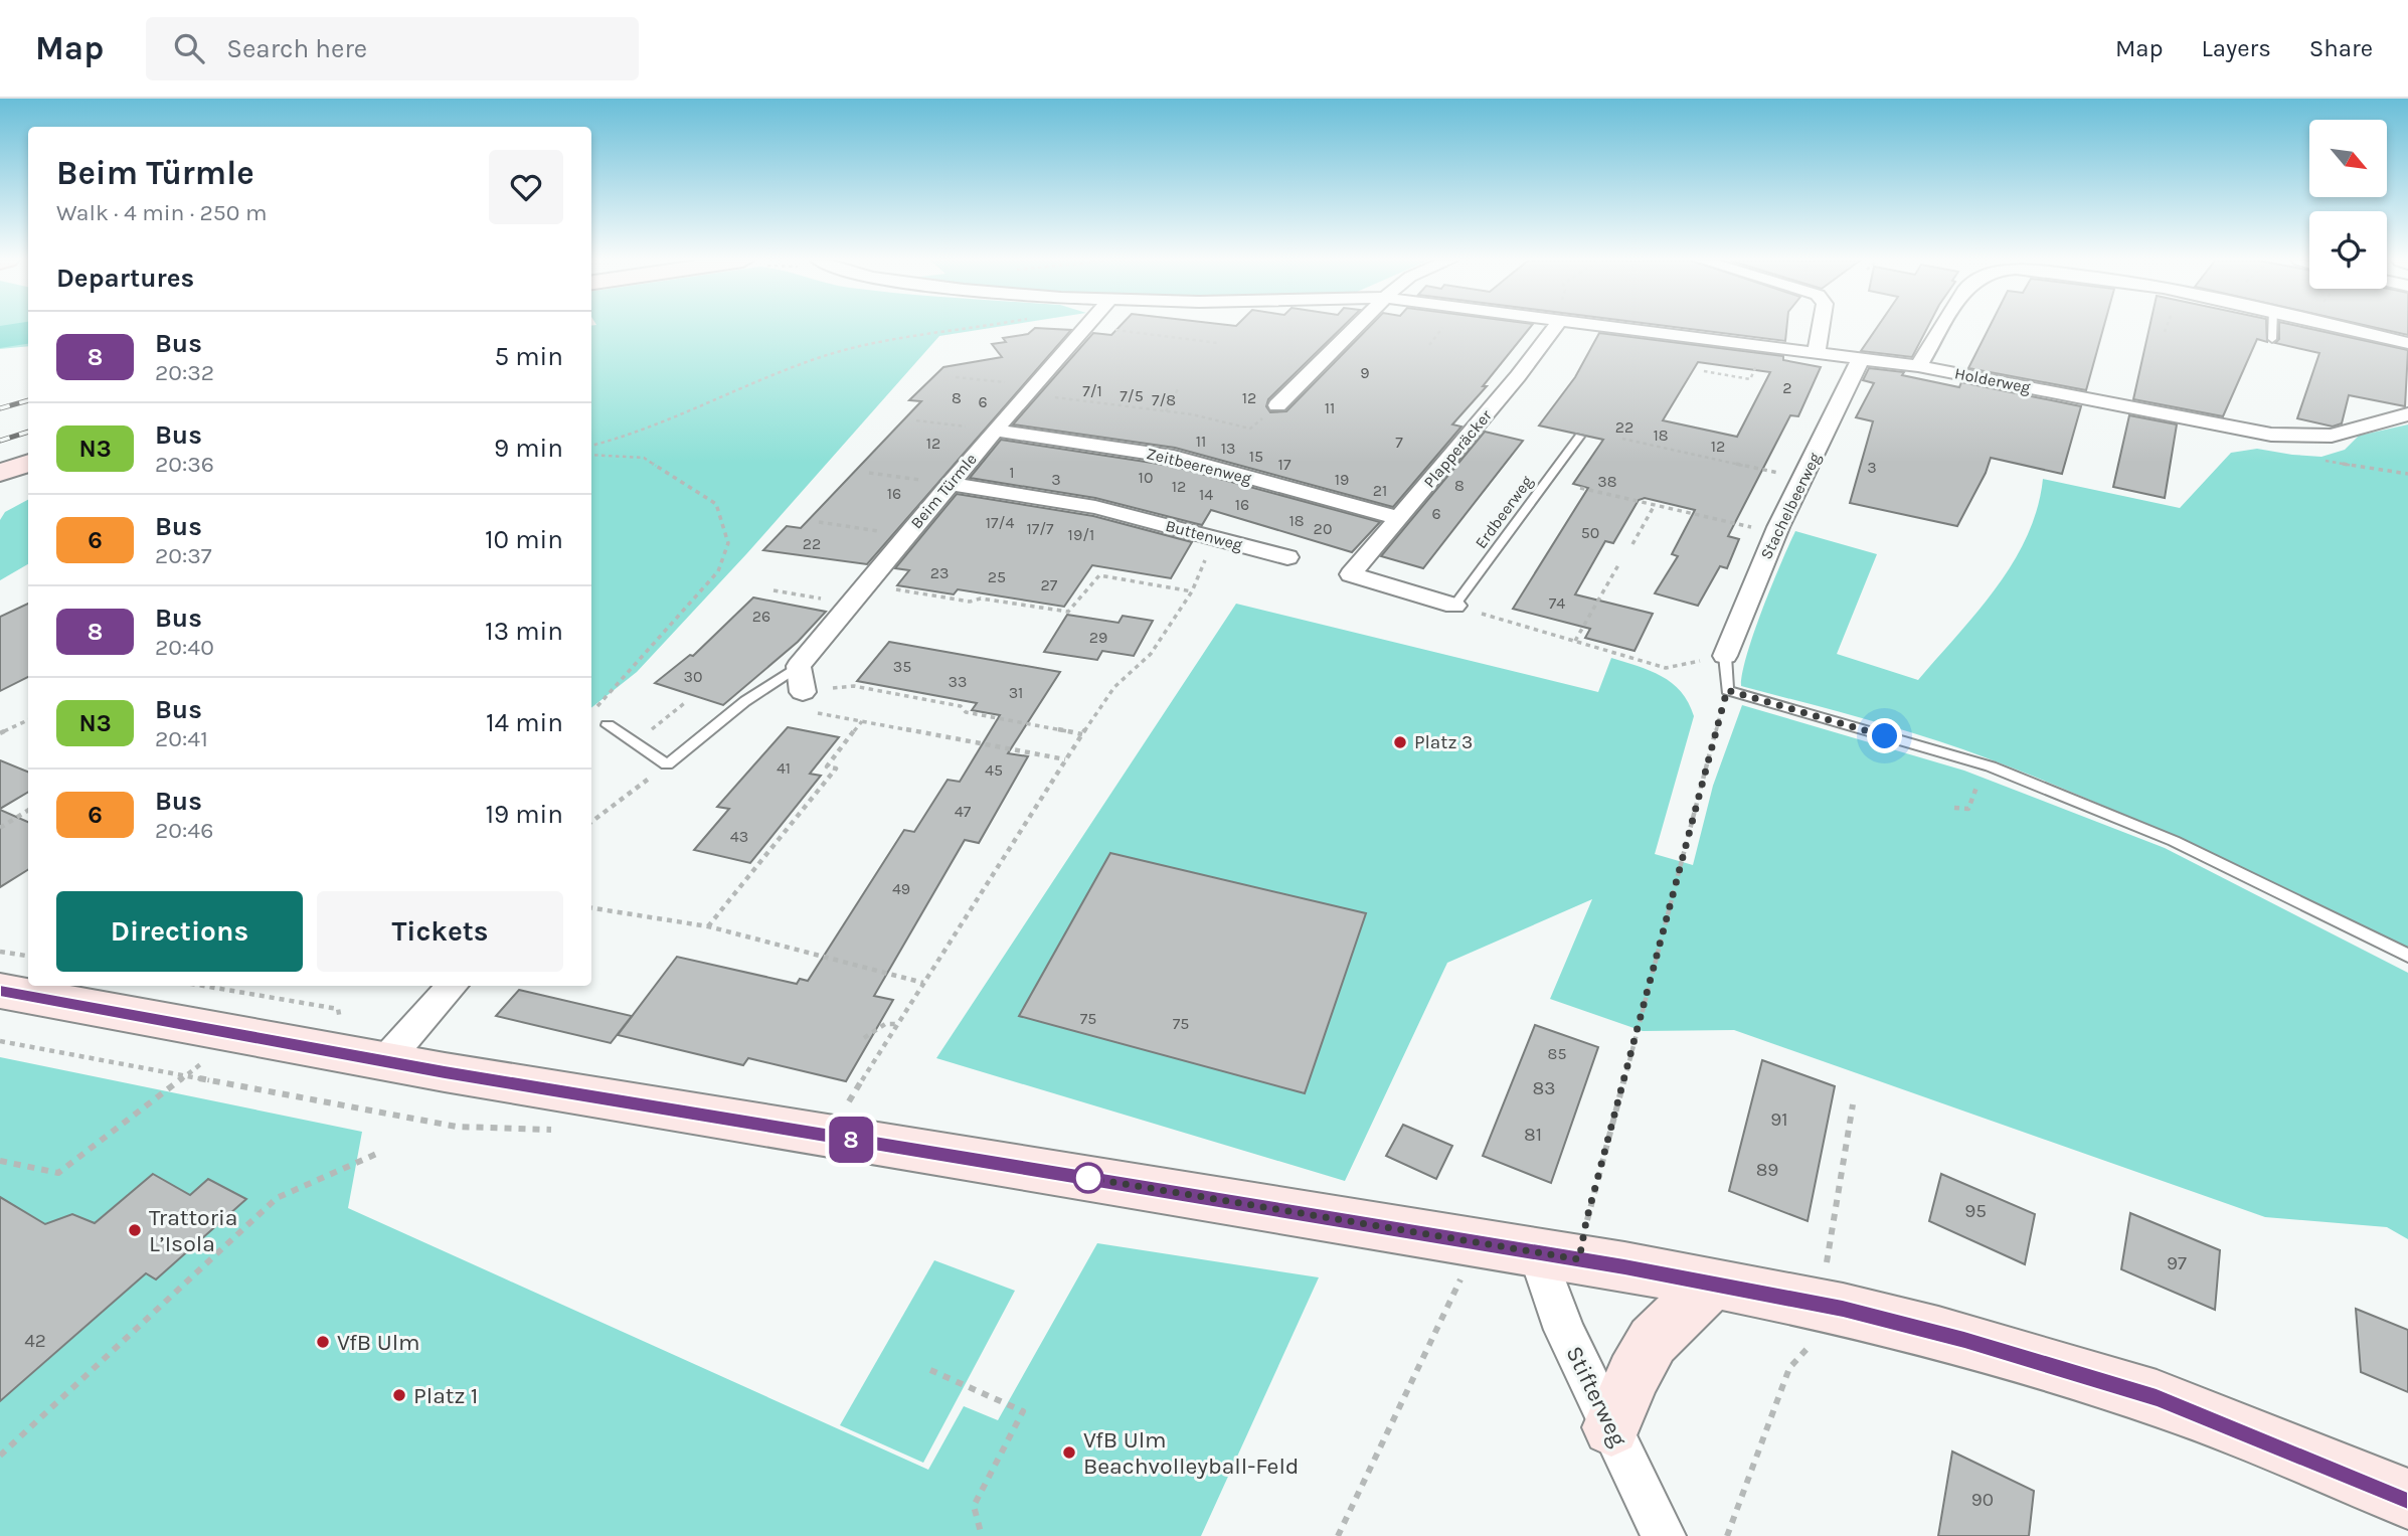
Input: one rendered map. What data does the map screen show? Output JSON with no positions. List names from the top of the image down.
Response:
{
  "streets": {
    "street": [
      "Holderweg",
      "Plapperäcker",
      "Zeitbeerenweg",
      "Beim Türmle",
      "Stachelbeerweg",
      "Buttenweg",
      "Stifterweg"
    ],
    "lane": ["Erdbeerweg"]
  },
  "crossings": [
    ["Holderweg", "Stachelbeerweg"],
    ["Plapperäcker", "Zeitbeerenweg"],
    ["Plapperäcker", "Erdbeerweg"],
    ["Zeitbeerenweg", "Beim Türmle"],
    ["Beim Türmle", "Buttenweg"]
  ],
  "places": [
    "Platz 3",
    "Trattoria L’Isola",
    "VfB Ulm",
    "Platz 1",
    "VfB Ulm Beachvolleyball-Feld"
  ],
  "lines": ["bus line 8"],
  "house_numbers": [
    "9",
    "2",
    "7/1",
    "7/5",
    "8",
    "12",
    "7/8",
    "6",
    "11",
    "22",
    "18",
    "11",
    "7",
    "12",
    "12",
    "13",
    "15",
    "17",
    "3",
    "1",
    "10",
    "3",
    "19",
    "38",
    "8",
    "12",
    "21",
    "16",
    "14",
    "16",
    "6",
    "18",
    "17/4",
    "17/7",
    "20",
    "50",
    "19/1",
    "22",
    "23",
    "25",
    "27",
    "74",
    "26",
    "29",
    "35",
    "30",
    "33",
    "31",
    "41",
    "45",
    "47",
    "43",
    "49",
    "75",
    "75",
    "85",
    "83",
    "91",
    "81",
    "89",
    "95",
    "97",
    "42",
    "90"
  ],
  "north": "bottom right",
  "page": {
    "header": "Map",
    "search": "Search here",
    "nav": ["Map", "Layers", "Share"],
    "on_map": "8",
    "heading": [
      ["Beim Türmle", "Walk · 4 min · 250 m"],
      "Departures"
    ],
    "list": [
      {
        "mark": "8",
        "name": "Bus",
        "note": "20:32",
        "value": "5 min"
      },
      {
        "mark": "N3",
        "name": "Bus",
        "note": "20:36",
        "value": "9 min"
      },
      {
        "mark": "6",
        "name": "Bus",
        "note": "20:37",
        "value": "10 min"
      },
      {
        "mark": "8",
        "name": "Bus",
        "note": "20:40",
        "value": "13 min"
      },
      {
        "mark": "N3",
        "name": "Bus",
        "note": "20:41",
        "value": "14 min"
      },
      {
        "mark": "6",
        "name": "Bus",
        "note": "20:46",
        "value": "19 min"
      }
    ],
    "buttons": ["Directions", "Tickets"]
  }
}
